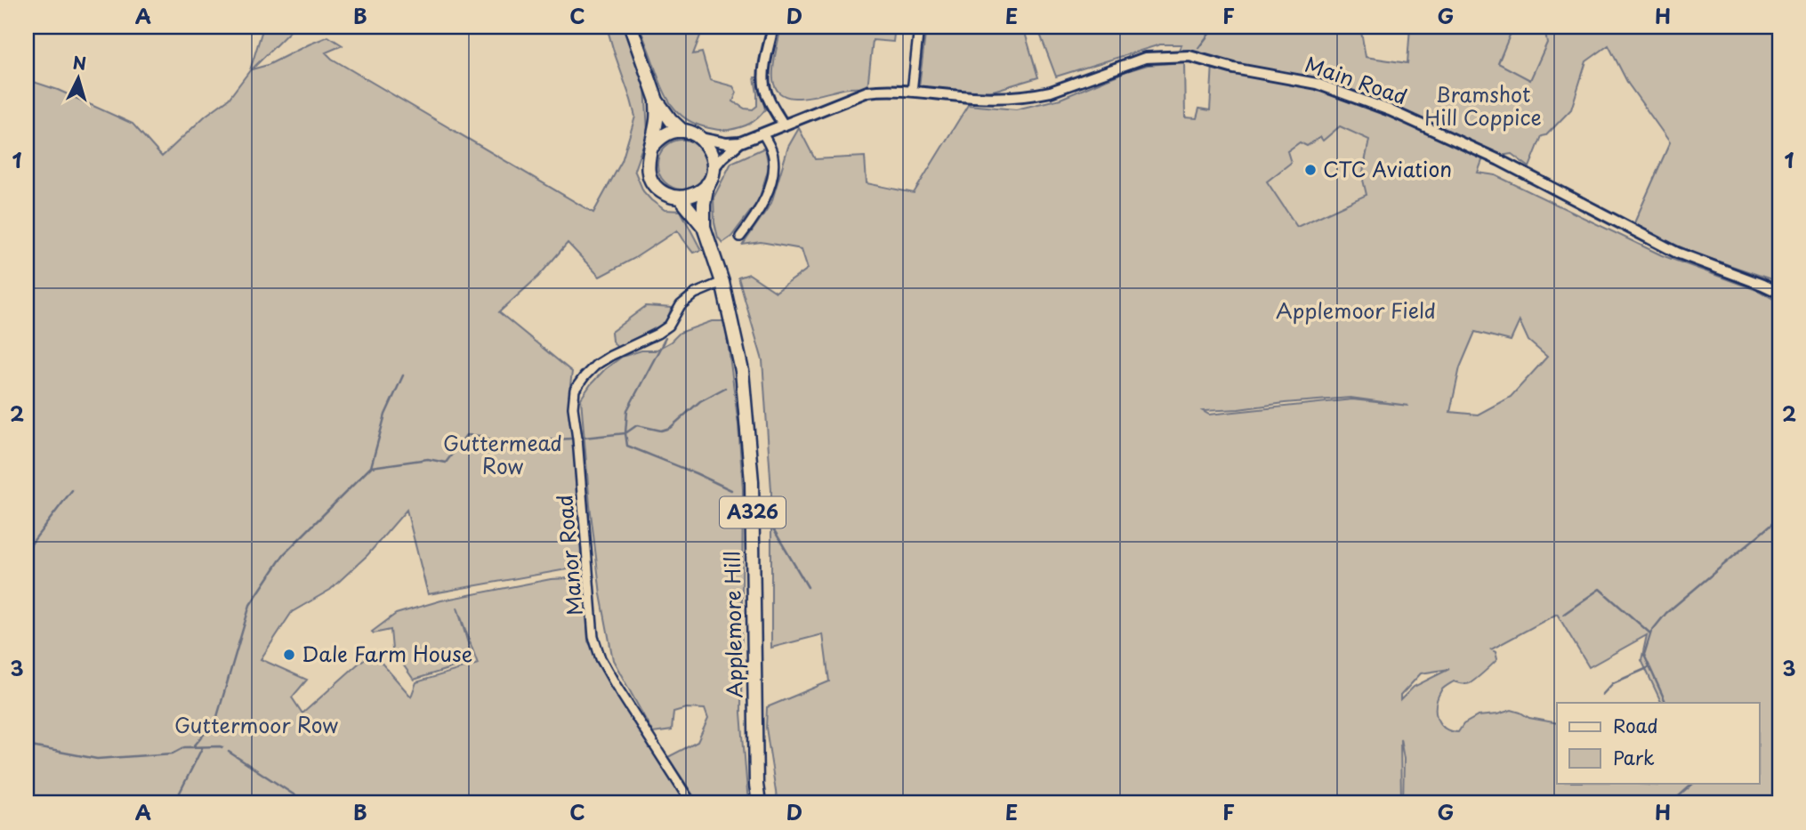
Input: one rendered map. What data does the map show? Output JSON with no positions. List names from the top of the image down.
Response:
{
  "streets": {
    "main road": ["A326", "Applemore Hill"],
    "street": ["Main Road", "Manor Road"]
  },
  "crossings": [
    ["Main Road", "Applemore Hill"],
    ["Manor Road", "Applemore Hill"]
  ],
  "parks": [
    "Bramshot Hill Coppice",
    "Applemoor Field",
    "Guttermead Row",
    "Guttermoor Row"
  ],
  "places": ["CTC Aviation", "Dale Farm House"],
  "legend": ["Road", "Park"],
  "north": "top",
  "grid": {
    "columns": [
      "A",
      "B",
      "C",
      "D",
      "E",
      "F",
      "G",
      "H"
    ],
    "rows": ["1", "2", "3"]
  }
}
